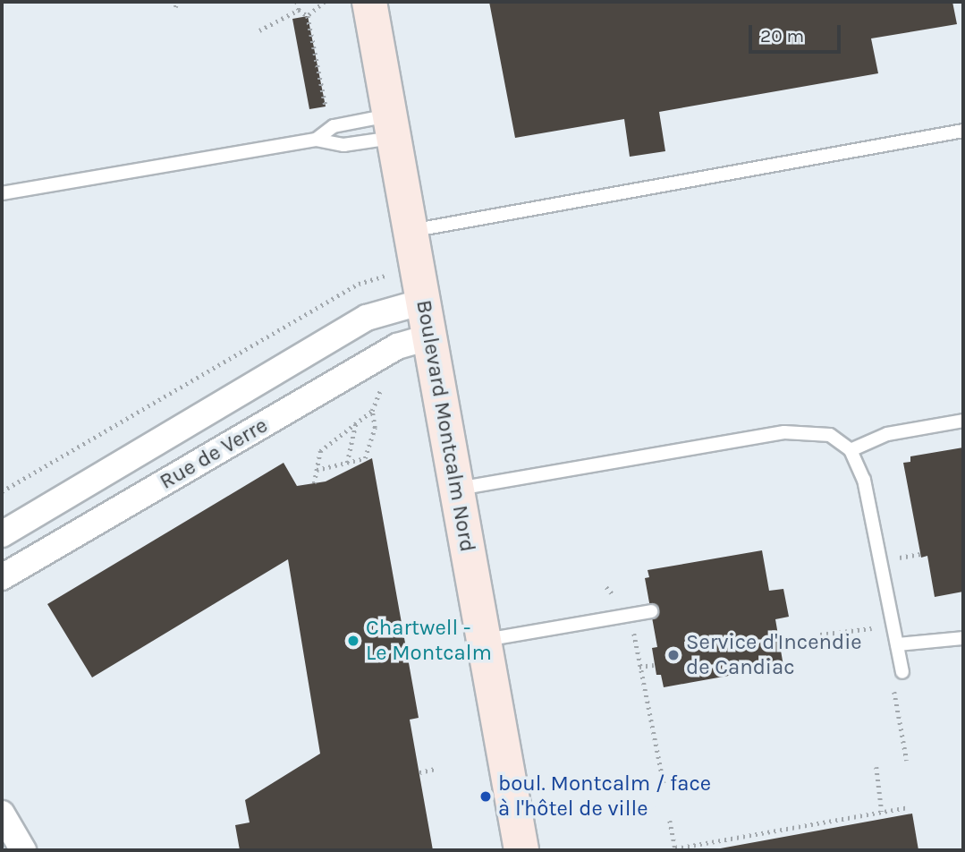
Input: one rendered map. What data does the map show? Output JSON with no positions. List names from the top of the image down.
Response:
{
  "streets": {
    "street": ["Boulevard Montcalm Nord", "Rue de Verre"]
  },
  "crossings": [
    ["Boulevard Montcalm Nord", "Rue de Verre"]
  ],
  "places": ["Chartwell - Le Montcalm", "Service d'Incendie de Candiac", "boul. Montcalm / face à l'hôtel de ville"],
  "scale_bar": "20 m"
}
